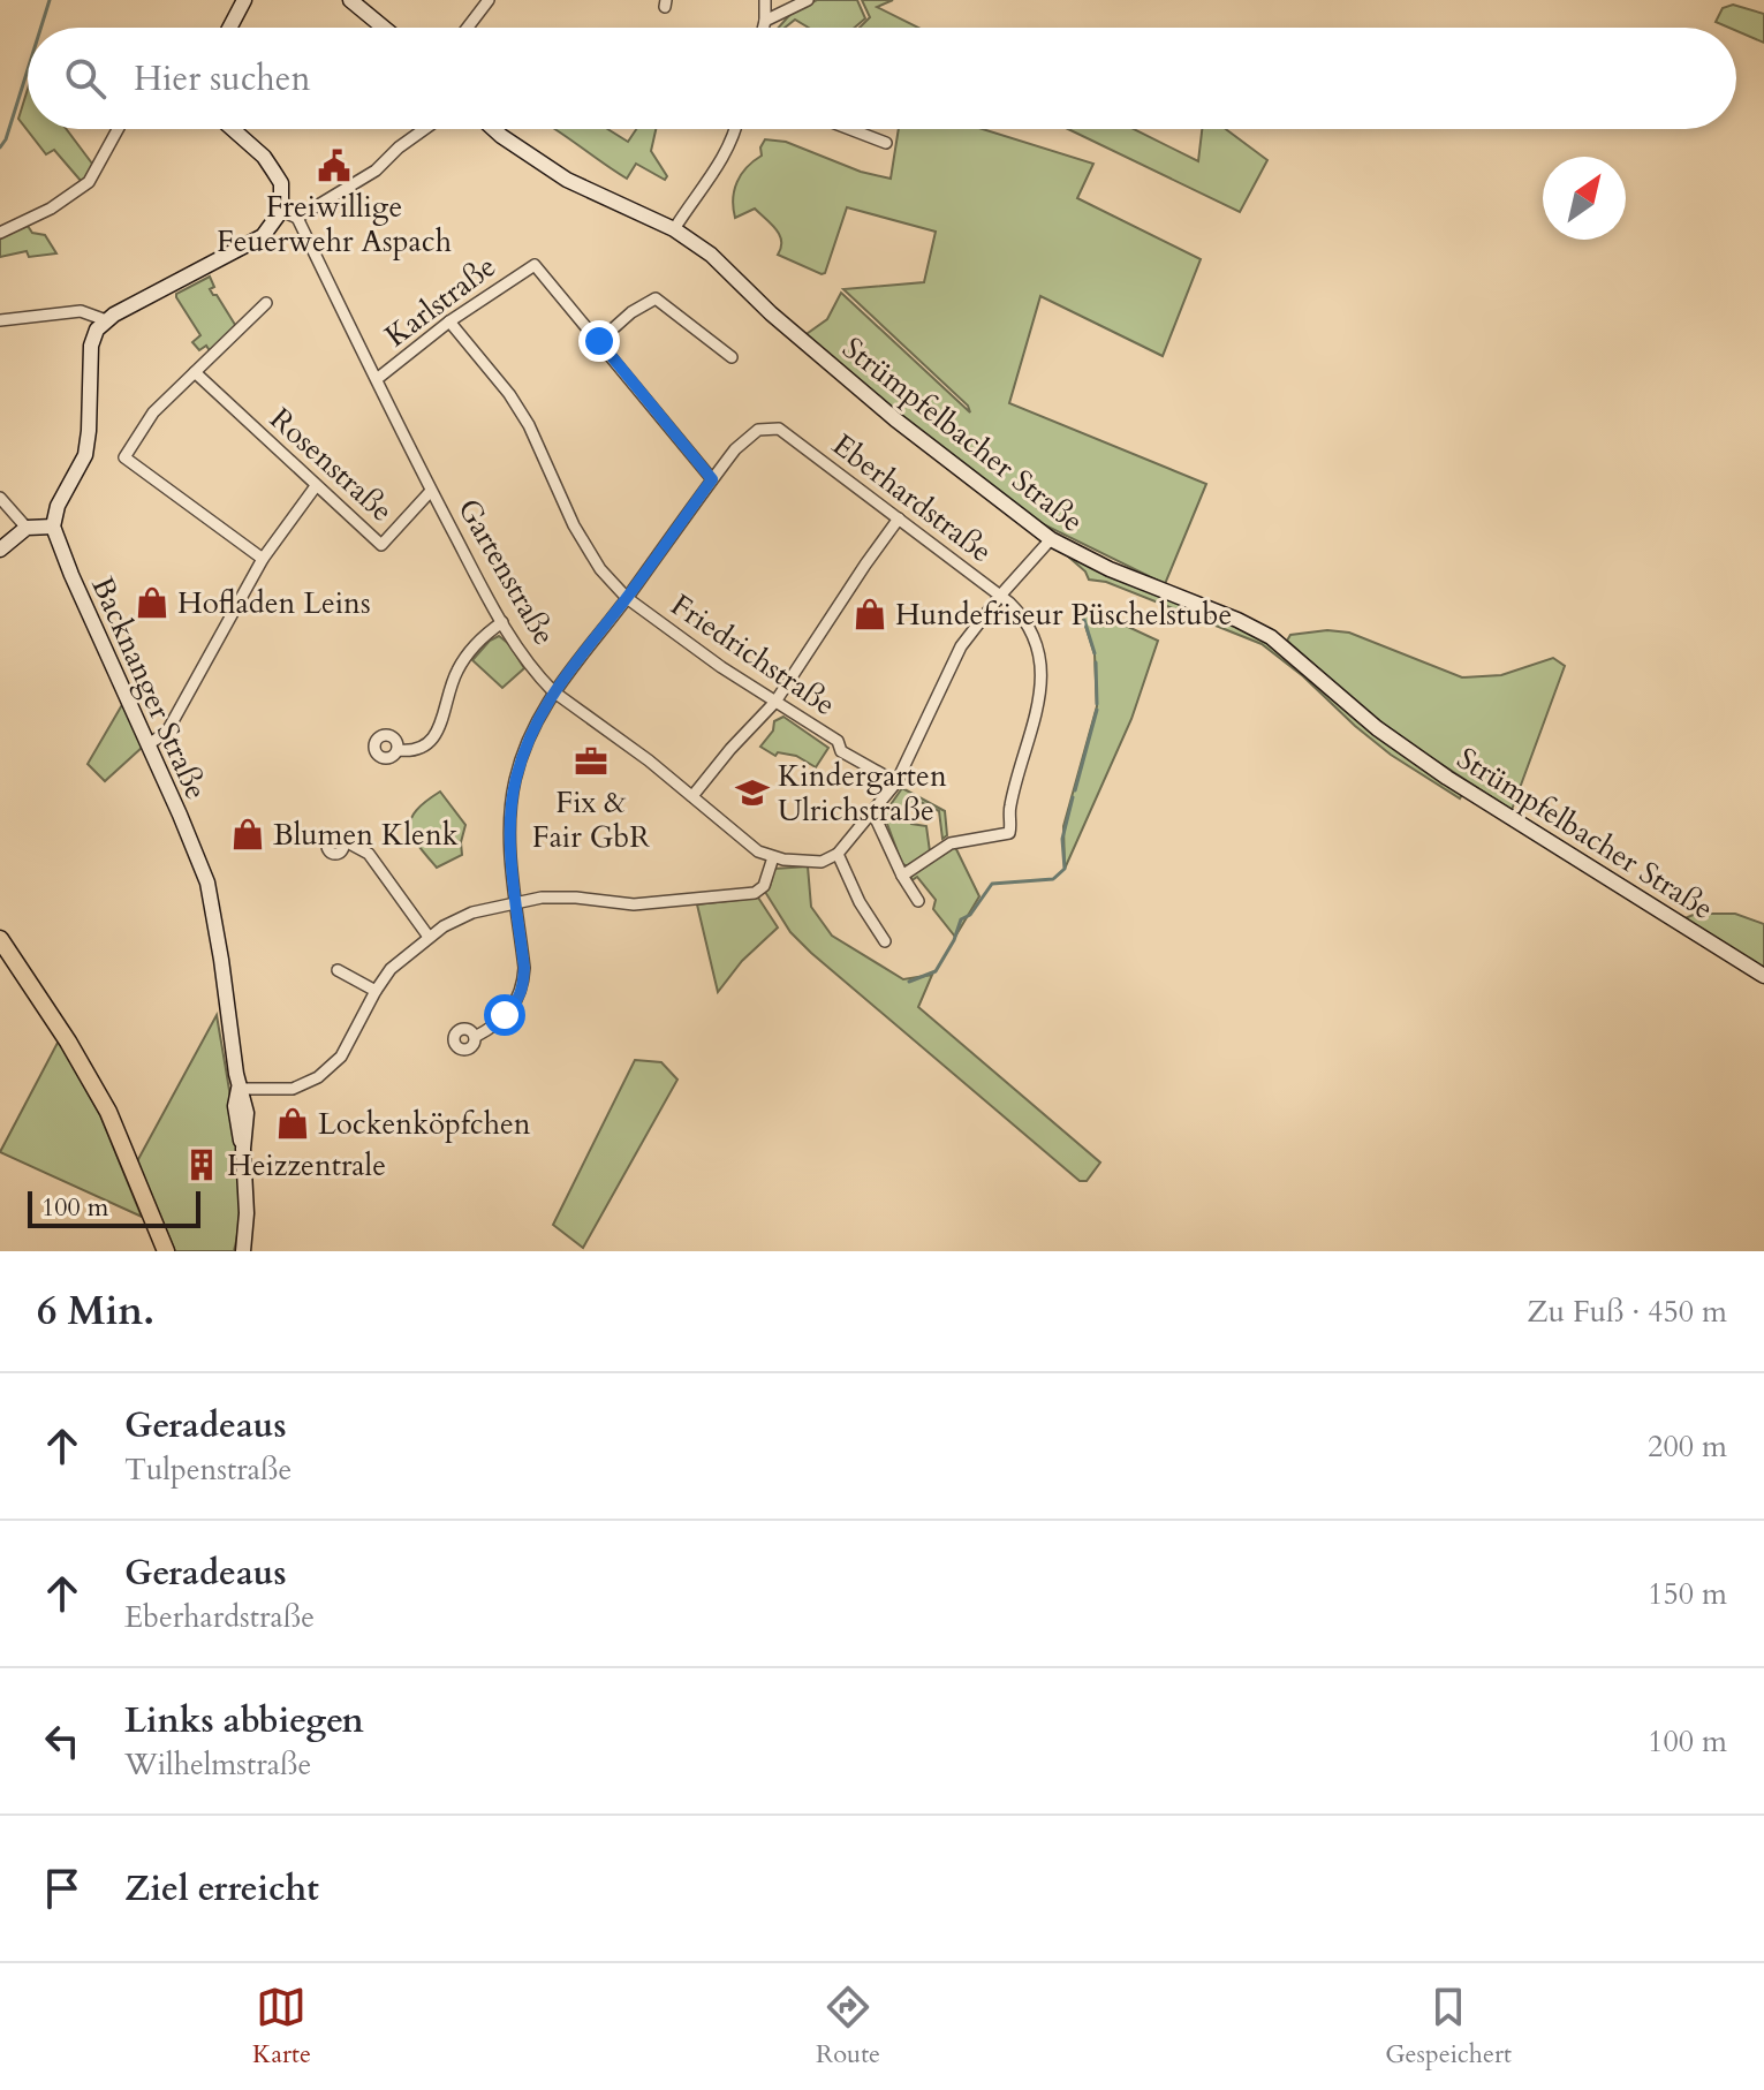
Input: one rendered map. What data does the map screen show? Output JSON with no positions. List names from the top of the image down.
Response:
{
  "streets": {
    "street": [
      "Karlstraße",
      "Strümpfelbacher Straße",
      "Rosenstraße",
      "Eberhardstraße",
      "Gartenstraße",
      "Friedrichstraße",
      "Backnanger Straße"
    ]
  },
  "crossings": [
    ["Karlstraße", "Gartenstraße"],
    ["Karlstraße", "Friedrichstraße"],
    ["Rosenstraße", "Gartenstraße"],
    ["Eberhardstraße", "Gartenstraße"],
    ["Eberhardstraße", "Friedrichstraße"]
  ],
  "places": {
    "public building": ["Freiwillige Feuerwehr Aspach"],
    "shop": [
      "Hofladen Leins",
      "Hundefriseur Püschelstube",
      "Blumen Klenk",
      "Lockenköpfchen"
    ],
    "office": ["Fix & Fair GbR"],
    "school or university": ["Kindergarten Ulrichstraße"],
    "building": ["Heizzentrale"]
  },
  "scale_bar": "100 m",
  "north": "top right",
  "page": {
    "search": "Hier suchen",
    "scale": "100 m",
    "heading": ["6 Min.", "Zu Fuß · 450 m"],
    "list": [
      ["Geradeaus", "Tulpenstraße", "200 m"],
      ["Geradeaus", "Eberhardstraße", "150 m"],
      ["Links abbiegen", "Wilhelmstraße", "100 m"],
      "Ziel erreicht"
    ],
    "nav": ["Karte", "Route", "Gespeichert"]
  }
}
